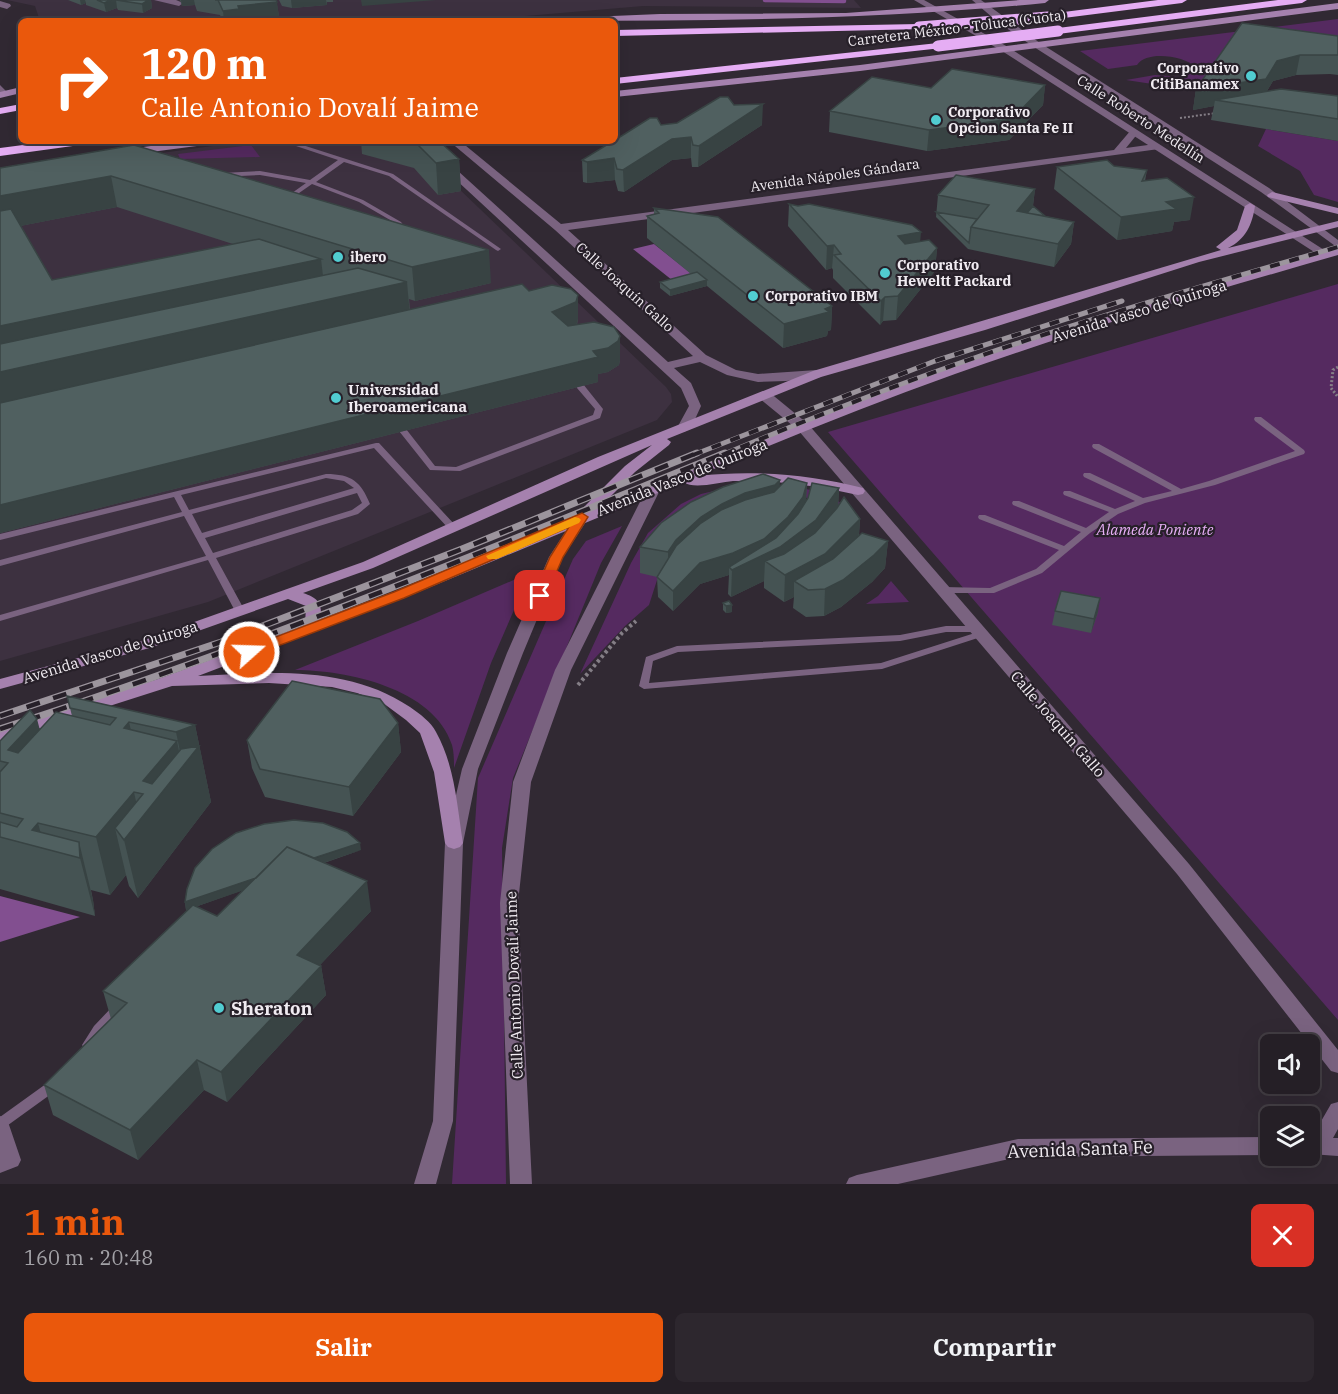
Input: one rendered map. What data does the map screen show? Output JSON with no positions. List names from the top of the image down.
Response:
{
  "streets": {
    "highway": ["Carretera México - Toluca (Cuota)"],
    "main road": ["Avenida Vasco de Quiroga"],
    "street": [
      "Calle Roberto Medellín",
      "Avenida Nápoles Gándara",
      "Calle Joaquín Gallo",
      "Calle Antonio Dovalí Jaime",
      "Avenida Santa Fe"
    ]
  },
  "crossings": [
    ["Calle Roberto Medellín", "Avenida Nápoles Gándara"],
    ["Calle Roberto Medellín", "Avenida Vasco de Quiroga"],
    ["Avenida Nápoles Gándara", "Calle Joaquín Gallo"],
    ["Calle Joaquín Gallo", "Avenida Vasco de Quiroga"],
    ["Avenida Vasco de Quiroga", "Calle Antonio Dovalí Jaime"]
  ],
  "parks": ["Alameda Poniente"],
  "places": [
    "Corporativo CitiBanamex",
    "Corporativo Opcion Santa Fe II",
    "ibero",
    "Corporativo Heweltt Packard",
    "Corporativo IBM",
    "Universidad Iberoamericana",
    "Sheraton"
  ],
  "page": {
    "turn": ["120 m", "Calle Antonio Dovalí Jaime"],
    "heading": ["1 min", "160 m · 20:48"],
    "buttons": ["Salir", "Compartir"]
  }
}
